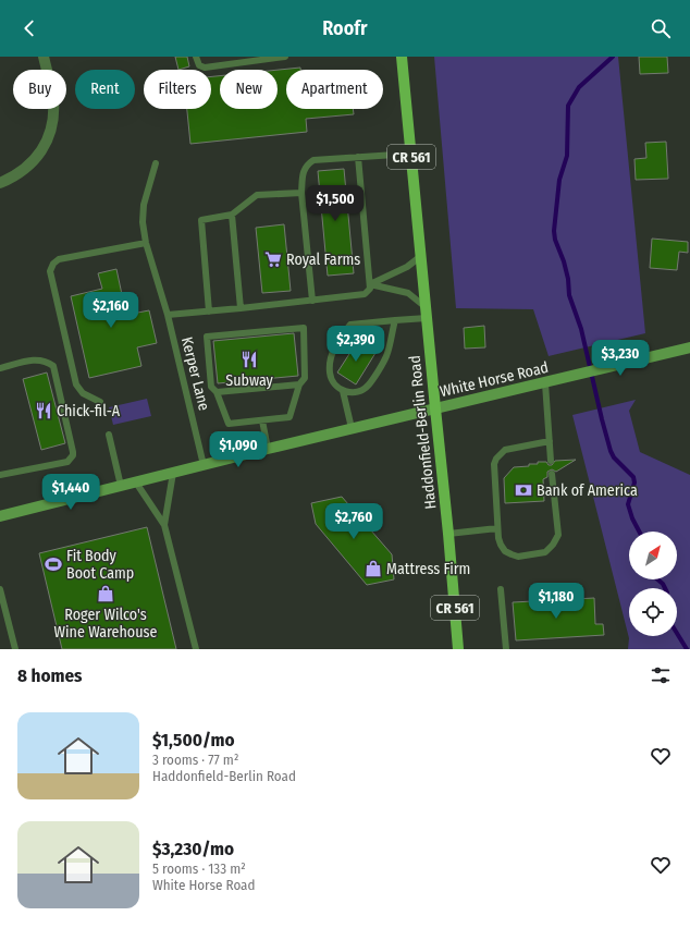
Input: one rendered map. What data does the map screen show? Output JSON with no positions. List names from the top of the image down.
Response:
{
  "streets": {
    "main road": ["CR 561", "White Horse Road", "Haddonfield-Berlin Road"],
    "lane": ["Kerper Lane"]
  },
  "crossings": [
    ["Kerper Lane", "White Horse Road"],
    ["White Horse Road", "Haddonfield-Berlin Road"]
  ],
  "places": {
    "supermarket": ["Royal Farms"],
    "restaurant": ["Subway", "Chick-fil-A"],
    "bank": ["Bank of America"],
    "sports": ["Fit Body Boot Camp"],
    "shop": ["Mattress Firm", "Roger Wilco's Wine Warehouse"]
  },
  "north": "top right",
  "page": {
    "header": "Roofr",
    "chip": [
      "Buy",
      "Rent",
      "Filters",
      "New",
      "Apartment"
    ],
    "price": [
      "$1,500",
      "$2,160",
      "$2,390",
      "$3,230",
      "$1,090",
      "$1,440",
      "$2,760",
      "$1,180"
    ],
    "heading": "8 homes",
    "list": [
      {
        "name": "$1,500/mo",
        "note": "3 rooms · 77 m² · Haddonfield-Berlin Road"
      },
      {
        "name": "$3,230/mo",
        "note": "5 rooms · 133 m² · White Horse Road"
      }
    ]
  }
}
